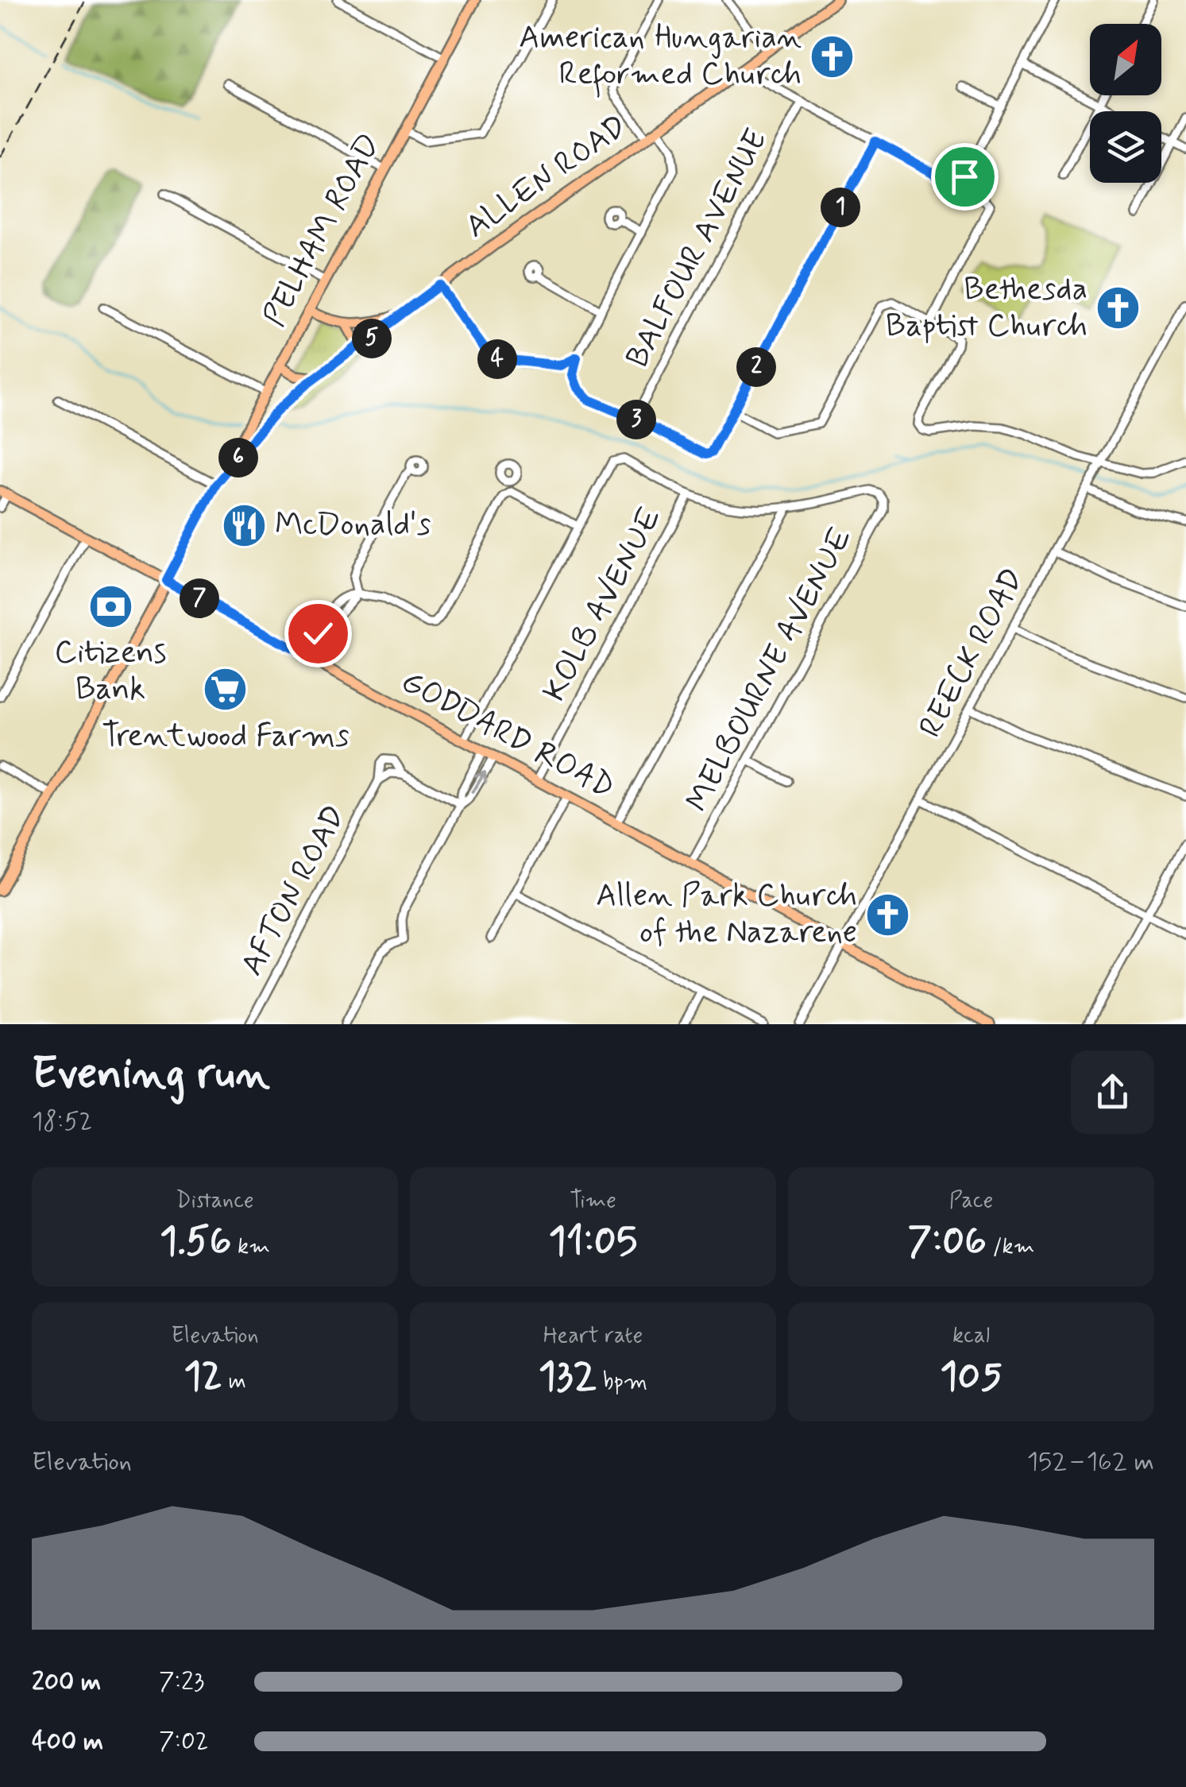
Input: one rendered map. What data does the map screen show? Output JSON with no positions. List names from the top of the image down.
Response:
{
  "streets": {
    "main road": ["ALLEN ROAD", "PELHAM ROAD", "GODDARD ROAD"],
    "street": [
      "BALFOUR AVENUE",
      "KOLB AVENUE",
      "REECK ROAD",
      "MELBOURNE AVENUE",
      "AFTON ROAD"
    ]
  },
  "crossings": [
    ["ALLEN ROAD", "PELHAM ROAD"],
    ["ALLEN ROAD", "GODDARD ROAD"],
    ["KOLB AVENUE", "GODDARD ROAD"],
    ["REECK ROAD", "GODDARD ROAD"],
    ["MELBOURNE AVENUE", "GODDARD ROAD"]
  ],
  "places": {
    "church": ["American Hungarian Reformed Church", "Bethesda Baptist Church", "Allen Park Church of the Nazarene"],
    "restaurant": ["McDonald's"],
    "bank": ["Citizens Bank"],
    "supermarket": ["Trentwood Farms"]
  },
  "north": "top right",
  "page": {
    "pins": [
      "1",
      "5",
      "4",
      "2",
      "3",
      "6",
      "7"
    ],
    "heading": ["Evening run", "18:52"],
    "stats": [
      ["Distance", "1.56 km"],
      ["Time", "11:05"],
      ["Pace", "7:06 /km"],
      ["Elevation", "12 m"],
      ["Heart rate", "132 bpm"],
      ["kcal", "105"]
    ],
    "chart": ["Elevation", "152–162 m"],
    "list": [
      {
        "name": "200 m",
        "note": "7:23"
      },
      {
        "name": "400 m",
        "note": "7:02"
      }
    ]
  }
}
